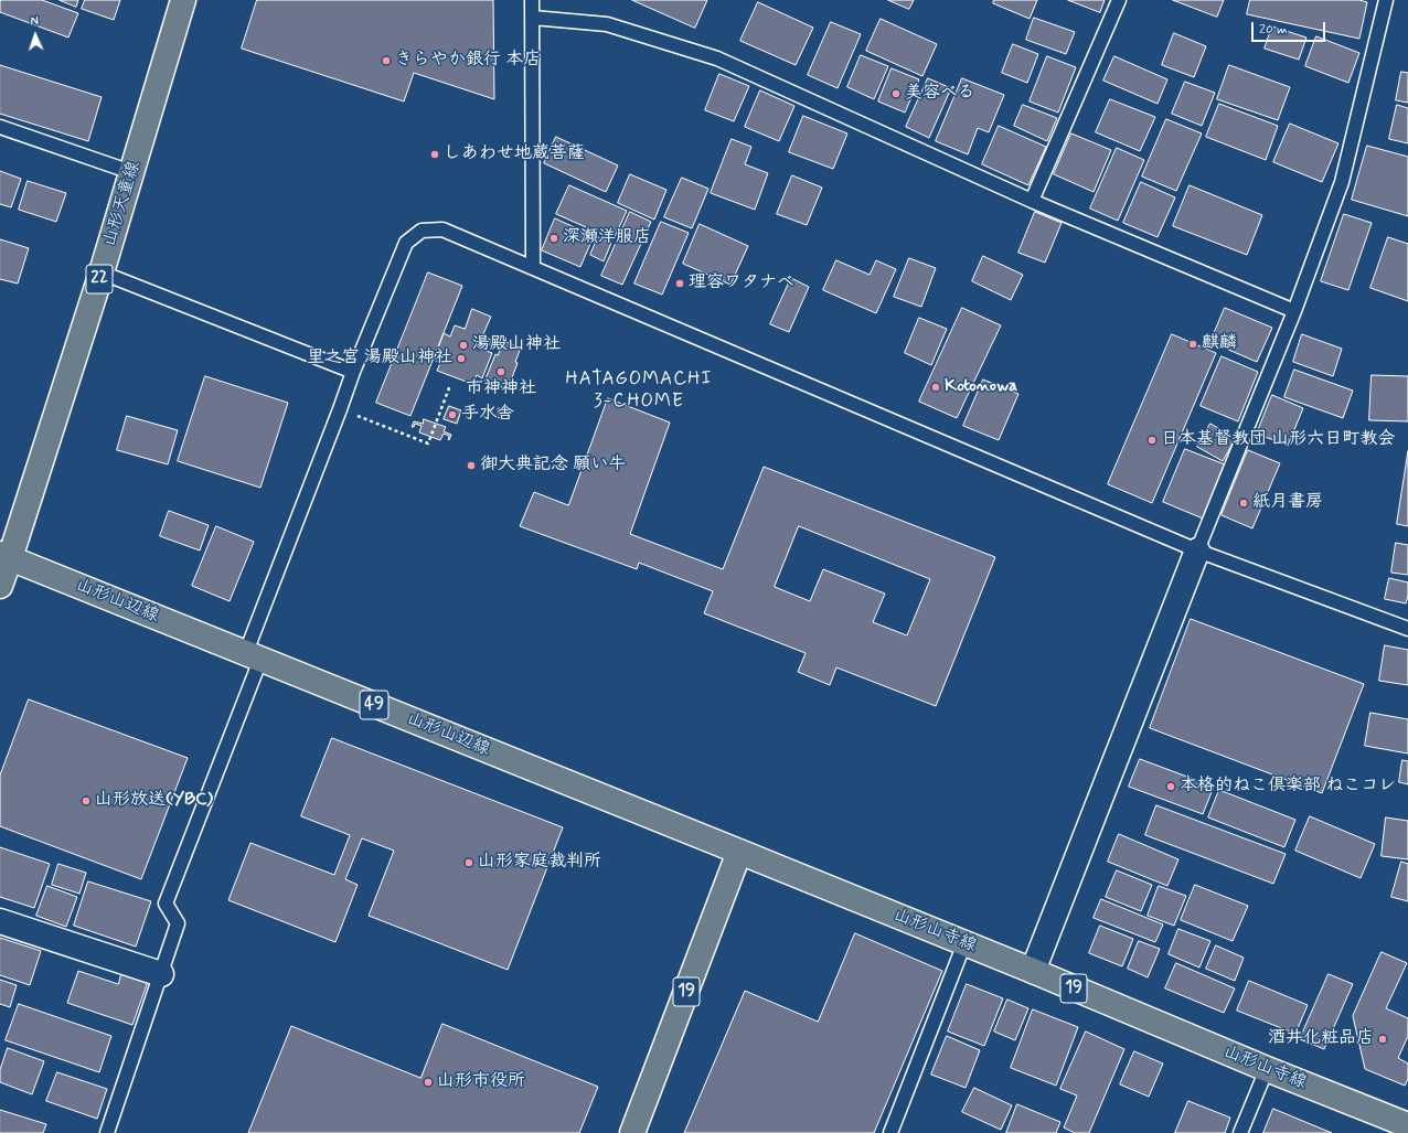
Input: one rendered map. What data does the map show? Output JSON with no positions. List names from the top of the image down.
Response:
{
  "streets": {
    "main road": [
      "山形天童線",
      "22",
      "山形山辺線",
      "49",
      "山形山寺線",
      "19"
    ]
  },
  "crossings": [
    ["山形天童線", "山形山辺線"],
    ["山形山辺線", "山形山寺線"],
    ["山形山辺線", "19"],
    ["山形山寺線", "19"]
  ],
  "districts": ["HATAGOMACHI 3-CHOME"],
  "places": [
    "きらやか銀行 本店",
    "美容べる",
    "しあわせ地蔵菩薩",
    "深瀬洋服店",
    "理容ワタナベ",
    "麒麟",
    "湯殿山神社",
    "里之宮 湯殿山神社",
    "市神神社",
    "Kotonowa",
    "手水舎",
    "日本基督教団 山形六日町教会",
    "御大典記念 願い牛",
    "紙月書房",
    "本格的ねこ倶楽部 ねこコレ",
    "山形放送(YBC)",
    "山形家庭裁判所",
    "酒井化粧品店",
    "山形市役所"
  ],
  "scale_bar": "20 m",
  "north": "top"
}
